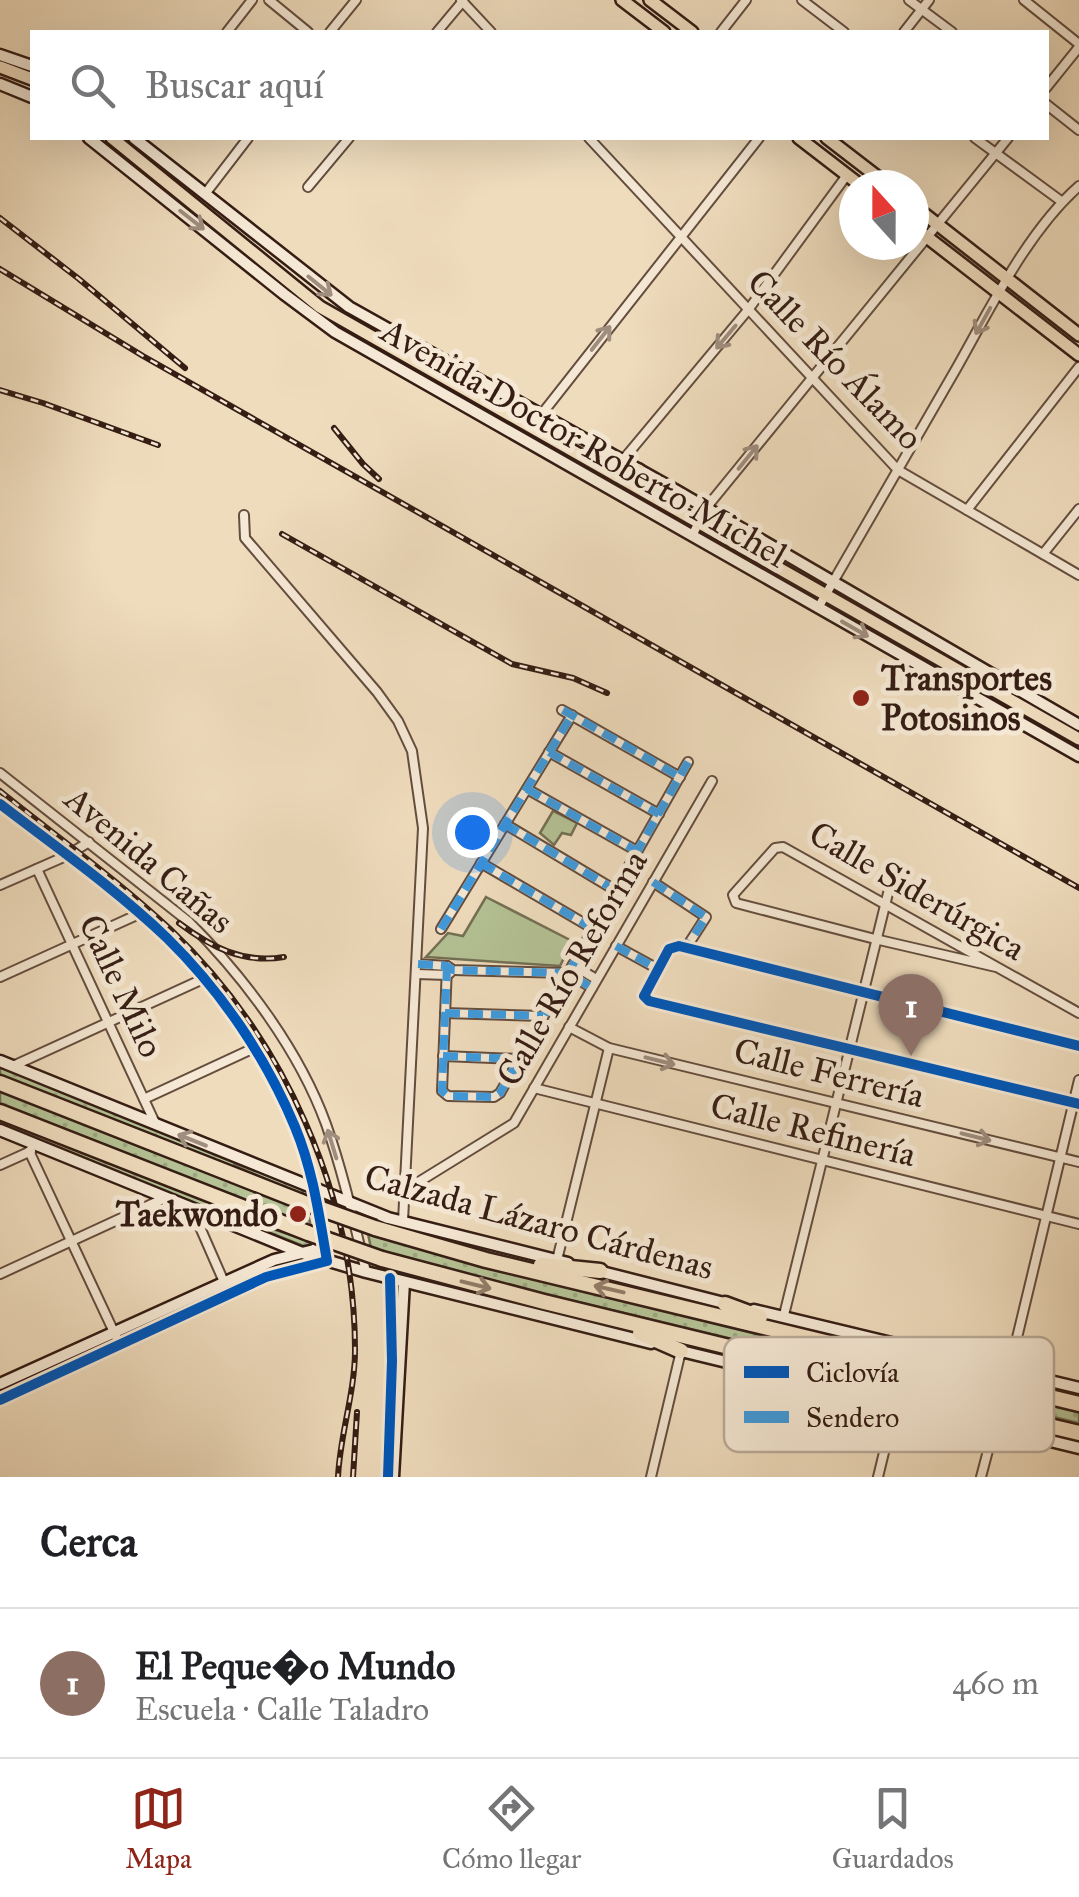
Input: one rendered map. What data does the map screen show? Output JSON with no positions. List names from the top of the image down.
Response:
{
  "streets": {
    "highway": ["Calzada Lázaro Cárdenas"],
    "main road": ["Avenida Doctor Roberto Michel"],
    "street": [
      "Calle Río Álamo",
      "Avenida Cañas",
      "Calle Siderúrgica",
      "Calle Río Reforma",
      "Calle Milo",
      "Calle Ferrería",
      "Calle Refinería"
    ]
  },
  "crossings": [
    ["Avenida Cañas", "Calzada Lázaro Cárdenas"],
    ["Calle Río Reforma", "Calle Ferrería"],
    ["Calle Río Reforma", "Calle Refinería"],
    ["Calle Milo", "Calzada Lázaro Cárdenas"]
  ],
  "places": ["Transportes Potosinos", "Taekwondo"],
  "legend": ["Ciclovía", "Sendero"],
  "north": "top",
  "page": {
    "search": "Buscar aquí",
    "pins": "1",
    "heading": "Cerca",
    "list": [
      {
        "mark": "1",
        "name": "El Peque�o Mundo",
        "note": "Escuela · Calle Taladro",
        "value": "460 m"
      }
    ],
    "nav": ["Mapa", "Cómo llegar", "Guardados"]
  }
}
